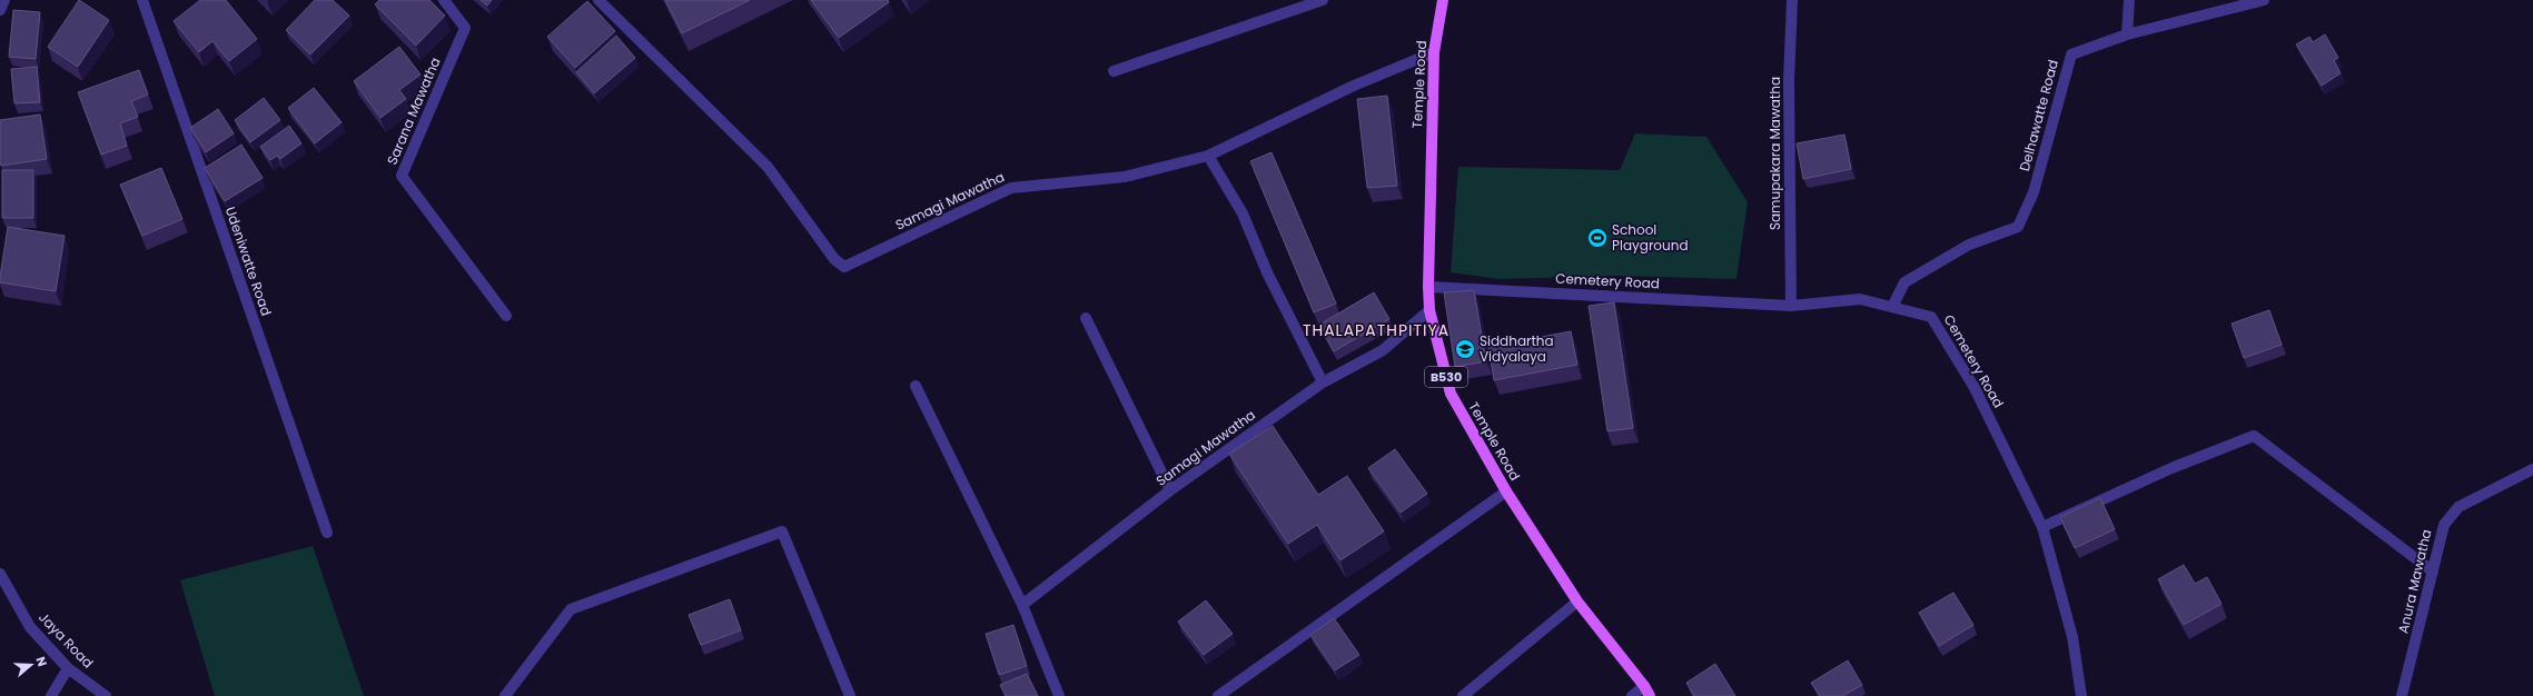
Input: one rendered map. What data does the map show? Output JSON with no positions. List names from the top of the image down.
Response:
{
  "streets": {
    "main road": ["Temple Road", "B530"],
    "street": [
      "Sarana Mawatha",
      "Delhawatte Road",
      "Samupakara Mawatha",
      "Samagi Mawatha",
      "Udeniwatte Road",
      "Cemetery Road",
      "Anura Mawatha",
      "Jaya Road"
    ]
  },
  "crossings": [
    ["Temple Road", "Samagi Mawatha"],
    ["Temple Road", "Cemetery Road"],
    ["Delhawatte Road", "Cemetery Road"],
    ["Samupakara Mawatha", "Cemetery Road"]
  ],
  "districts": ["THALAPATHPITIYA"],
  "places": {
    "sports": ["School Playground"],
    "school or university": ["Siddhartha Vidyalaya"]
  },
  "north": "right"
}
